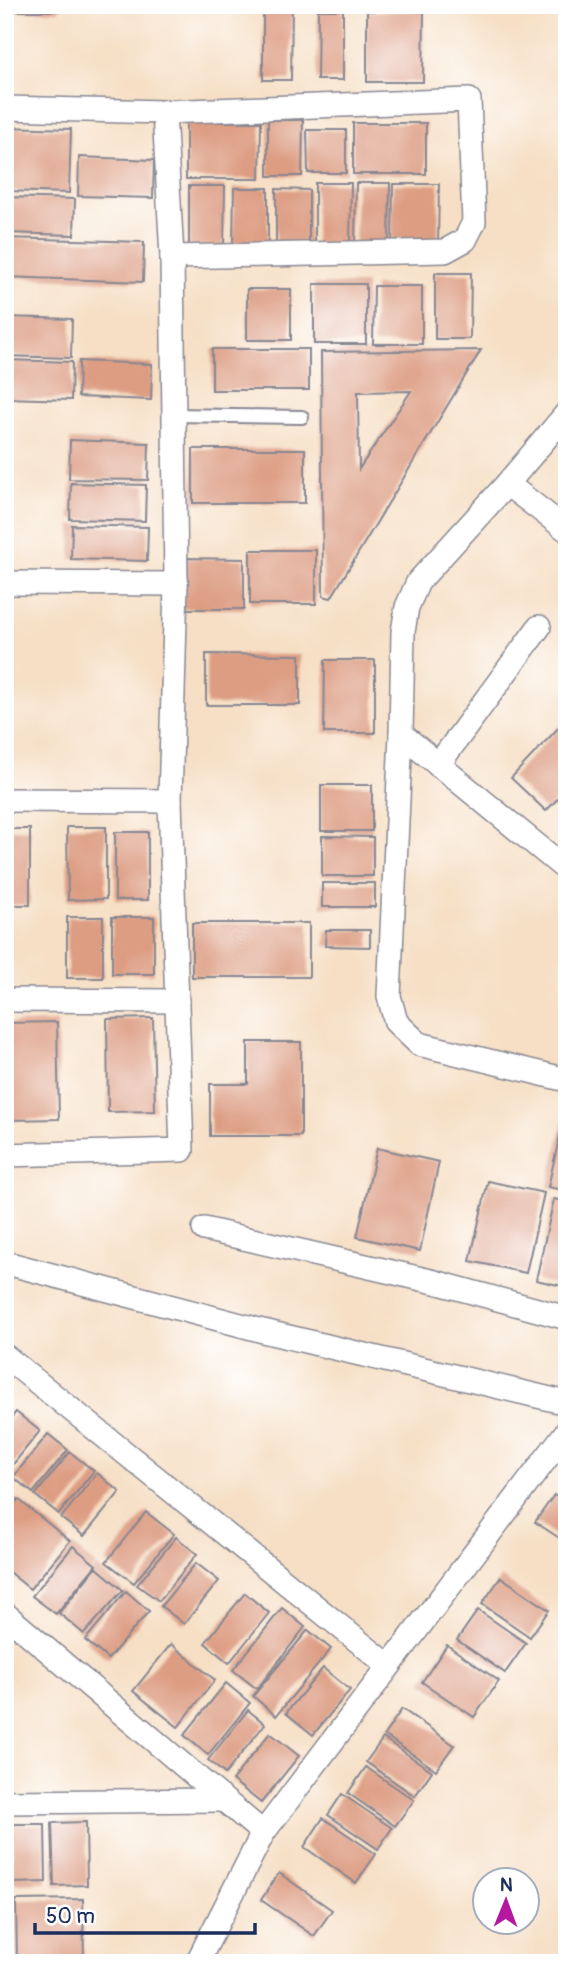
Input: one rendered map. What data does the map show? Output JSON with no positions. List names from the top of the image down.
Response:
{
  "scale_bar": "50 m",
  "north": "top"
}
